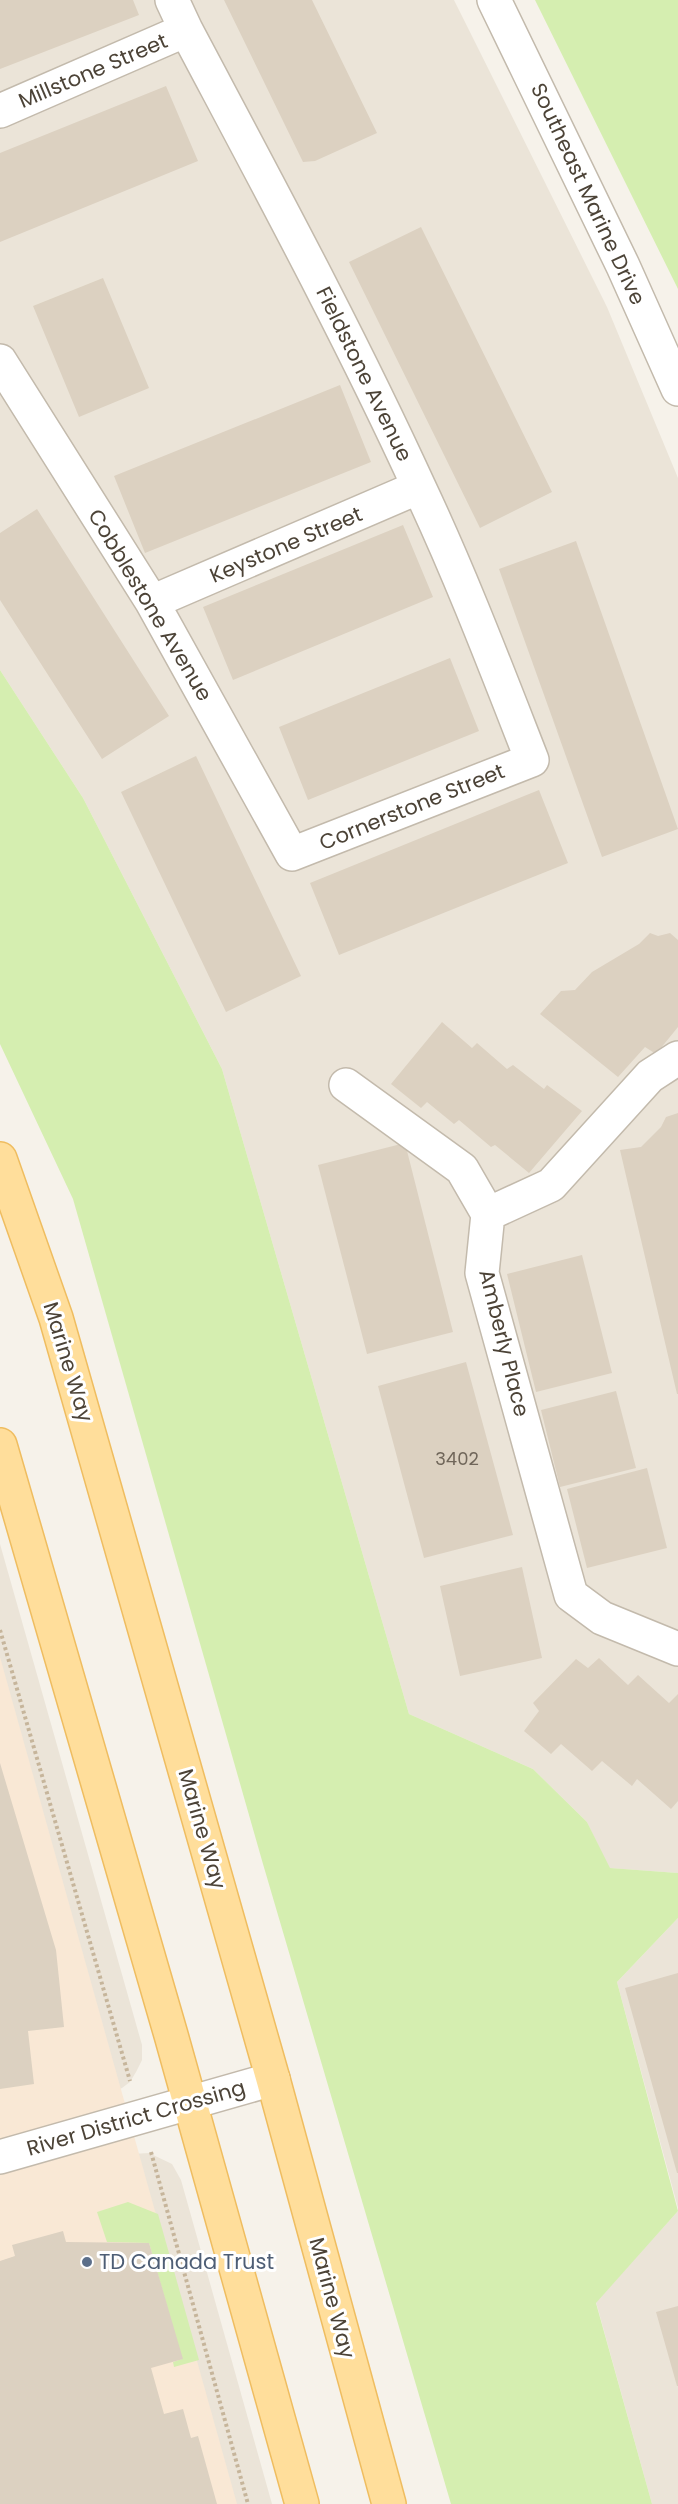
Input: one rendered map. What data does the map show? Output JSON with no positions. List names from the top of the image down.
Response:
{
  "streets": {
    "main road": ["Marine Way"],
    "street": [
      "Millstone Street",
      "Southeast Marine Drive",
      "Fieldstone Avenue",
      "Keystone Street",
      "Cobblestone Avenue",
      "Cornerstone Street",
      "Amberly Place",
      "River District Crossing"
    ]
  },
  "crossings": [
    ["Millstone Street", "Fieldstone Avenue"],
    ["Fieldstone Avenue", "Keystone Street"],
    ["Fieldstone Avenue", "Cornerstone Street"],
    ["Keystone Street", "Cobblestone Avenue"],
    ["Cobblestone Avenue", "Cornerstone Street"],
    ["Marine Way", "River District Crossing"]
  ],
  "places": ["TD Canada Trust"],
  "house_numbers": ["3402"]
}
